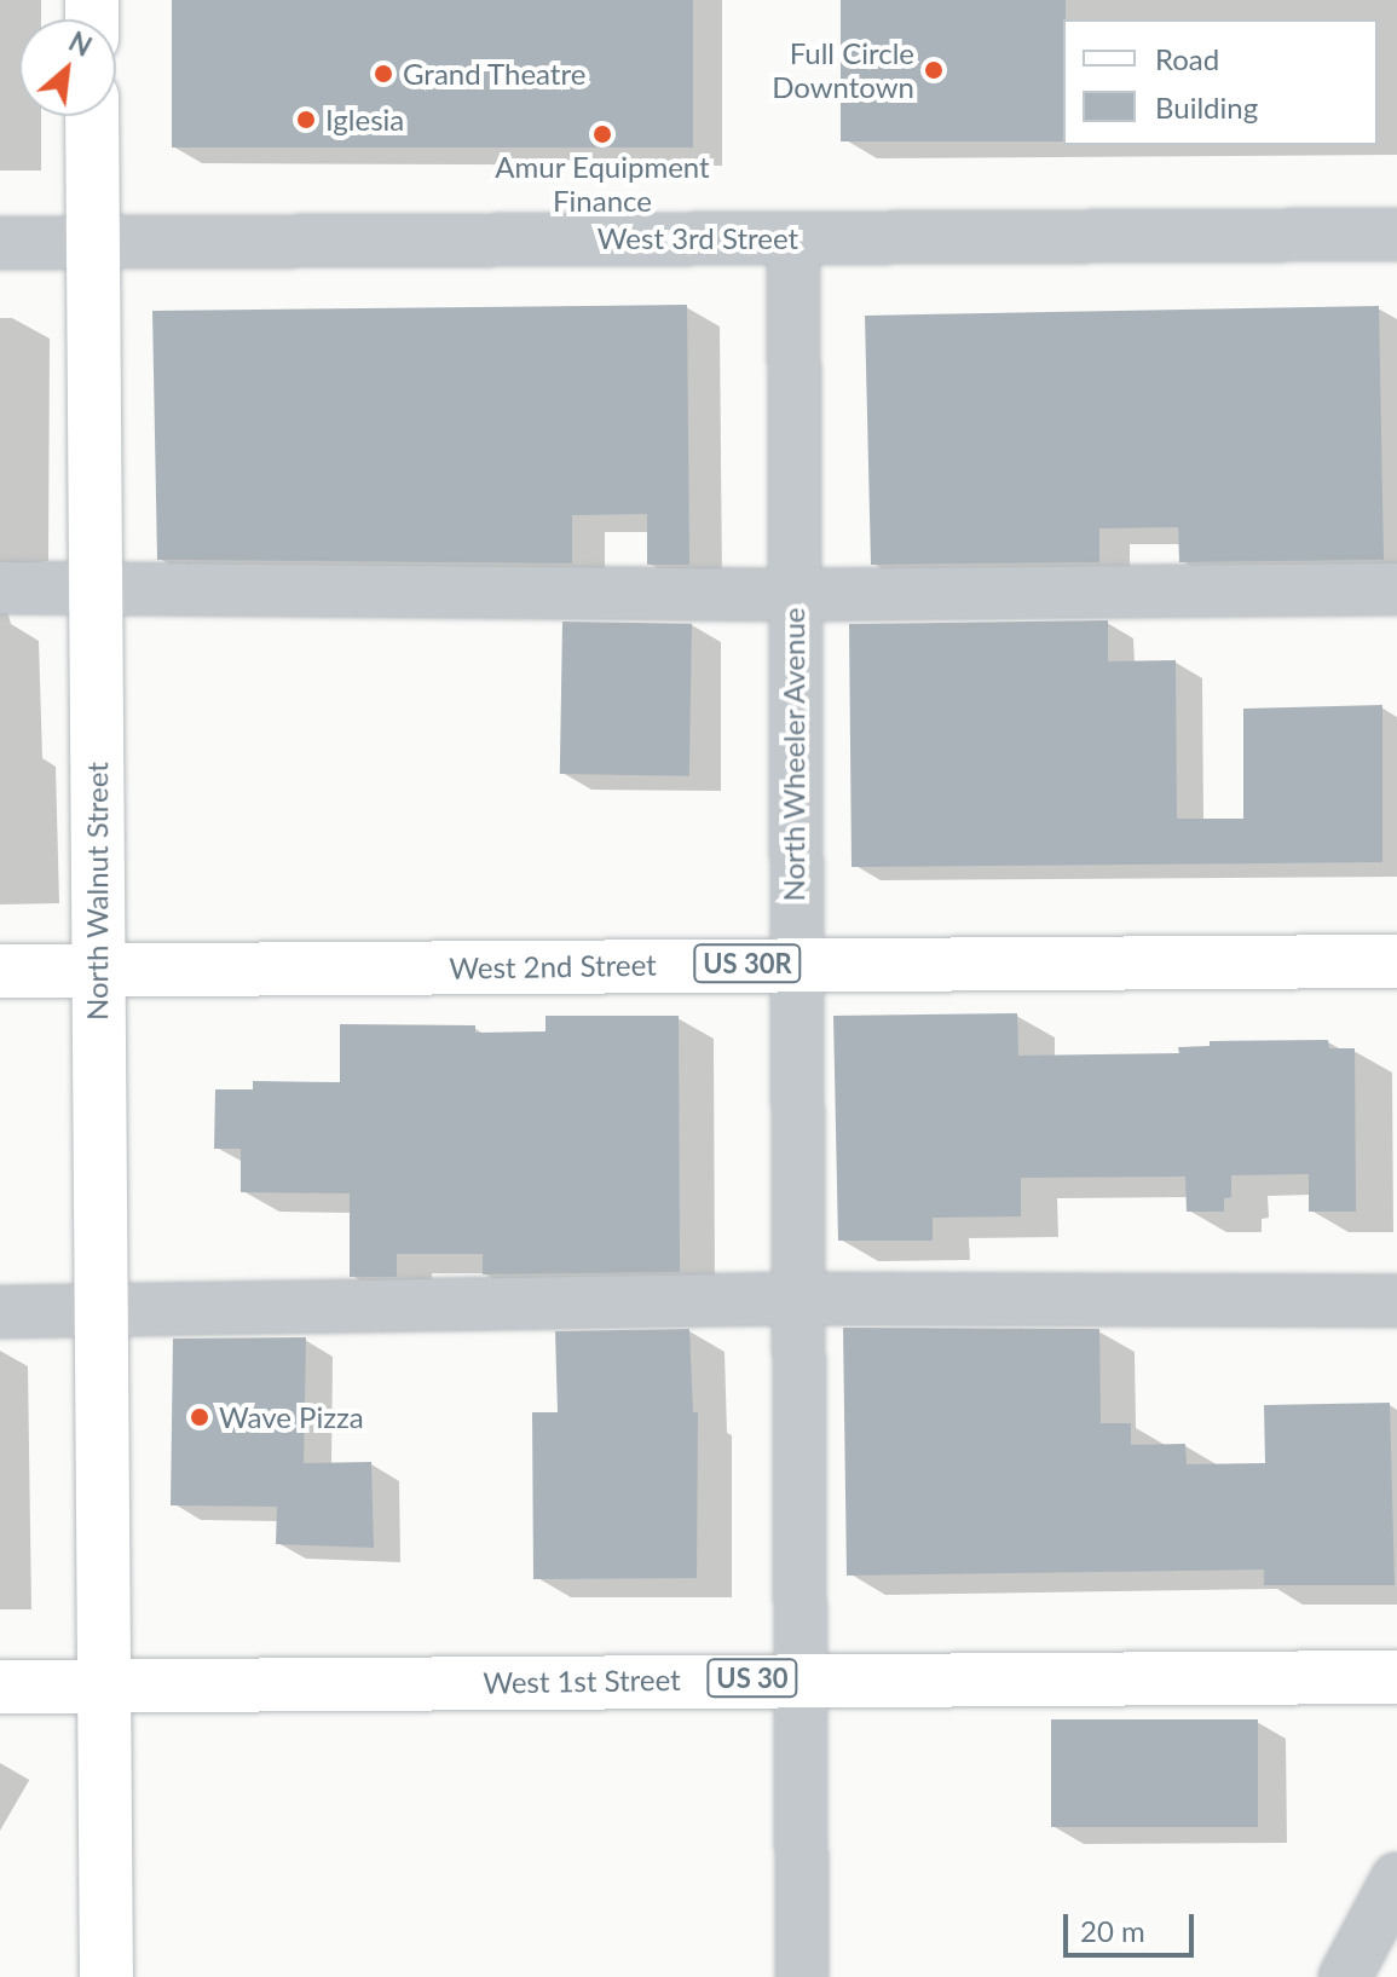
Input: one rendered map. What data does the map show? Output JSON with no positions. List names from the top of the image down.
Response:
{
  "streets": {
    "main road": [
      "North Walnut Street",
      "US 30R",
      "West 2nd Street",
      "US 30",
      "West 1st Street"
    ],
    "street": ["West 3rd Street", "North Wheeler Avenue"]
  },
  "crossings": [
    ["West 3rd Street", "North Wheeler Avenue"],
    ["West 3rd Street", "North Walnut Street"],
    ["North Wheeler Avenue", "West 2nd Street"],
    ["North Wheeler Avenue", "West 1st Street"],
    ["North Walnut Street", "West 2nd Street"],
    ["North Walnut Street", "West 1st Street"]
  ],
  "places": [
    "Full Circle Downtown",
    "Grand Theatre",
    "Iglesia",
    "Amur Equipment Finance",
    "Wave Pizza"
  ],
  "legend": ["Road", "Building"],
  "scale_bar": "20 m",
  "north": "top right"
}
